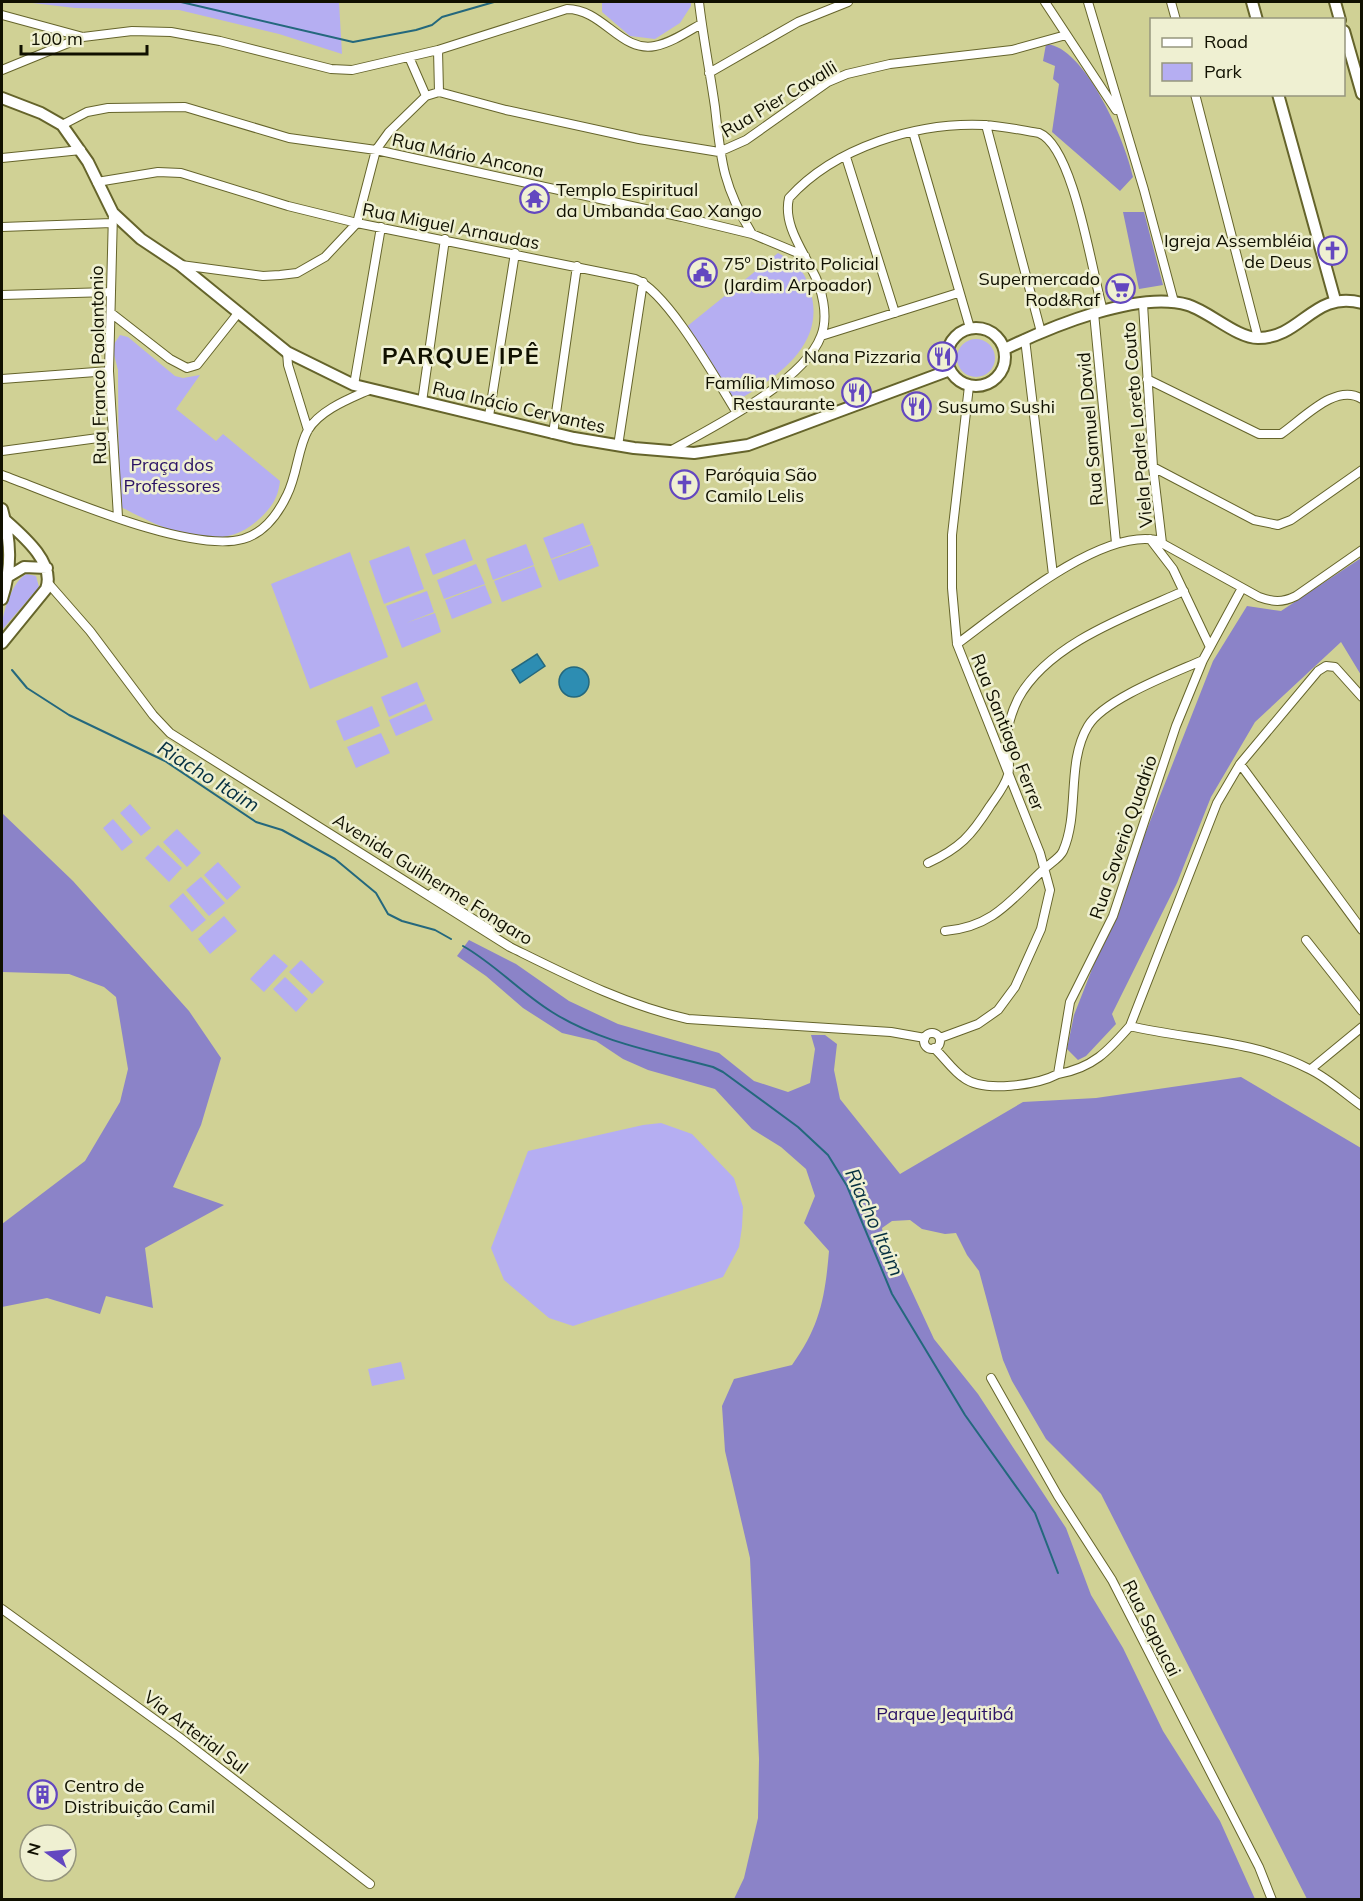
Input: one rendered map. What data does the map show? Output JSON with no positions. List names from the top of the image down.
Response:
{
  "streets": {
    "main road": ["Rua Inácio Cervantes"],
    "street": [
      "Rua Pier Cavalli",
      "Rua Mário Ancona",
      "Rua Miguel Arnaudas",
      "Rua Franco Paolantonio",
      "Viela Padre Loreto Couto",
      "Rua Samuel David",
      "Rua Santiago Ferrer",
      "Rua Saverio Quadrio",
      "Avenida Guilherme Fongaro",
      "Rua Sapucai",
      "Via Arterial Sul"
    ]
  },
  "crossings": [
    ["Rua Mário Ancona", "Rua Inácio Cervantes"],
    ["Rua Mário Ancona", "Rua Samuel David"],
    ["Rua Miguel Arnaudas", "Rua Inácio Cervantes"],
    ["Rua Franco Paolantonio", "Rua Inácio Cervantes"],
    ["Rua Inácio Cervantes", "Rua Santiago Ferrer"],
    ["Rua Santiago Ferrer", "Avenida Guilherme Fongaro"]
  ],
  "districts": ["PARQUE IPÊ"],
  "water": ["Riacho Itaim"],
  "parks": ["Praça dos Professores", "Parque Jequitibá"],
  "places": {
    "temple": ["Templo Espiritual da Umbanda Cao Xango"],
    "church": ["Igreja Assembléia de Deus", "Paróquia São Camilo Lelis"],
    "public building": ["75º Distrito Policial (Jardim Arpoador)"],
    "supermarket": ["Supermercado Rod&Raf"],
    "restaurant": ["Nana Pizzaria", "Família Mimoso Restaurante", "Susumo Sushi"],
    "building": ["Centro de Distribuição Camil"]
  },
  "legend": ["Road", "Park"],
  "scale_bar": "100 m",
  "north": "left"
}
